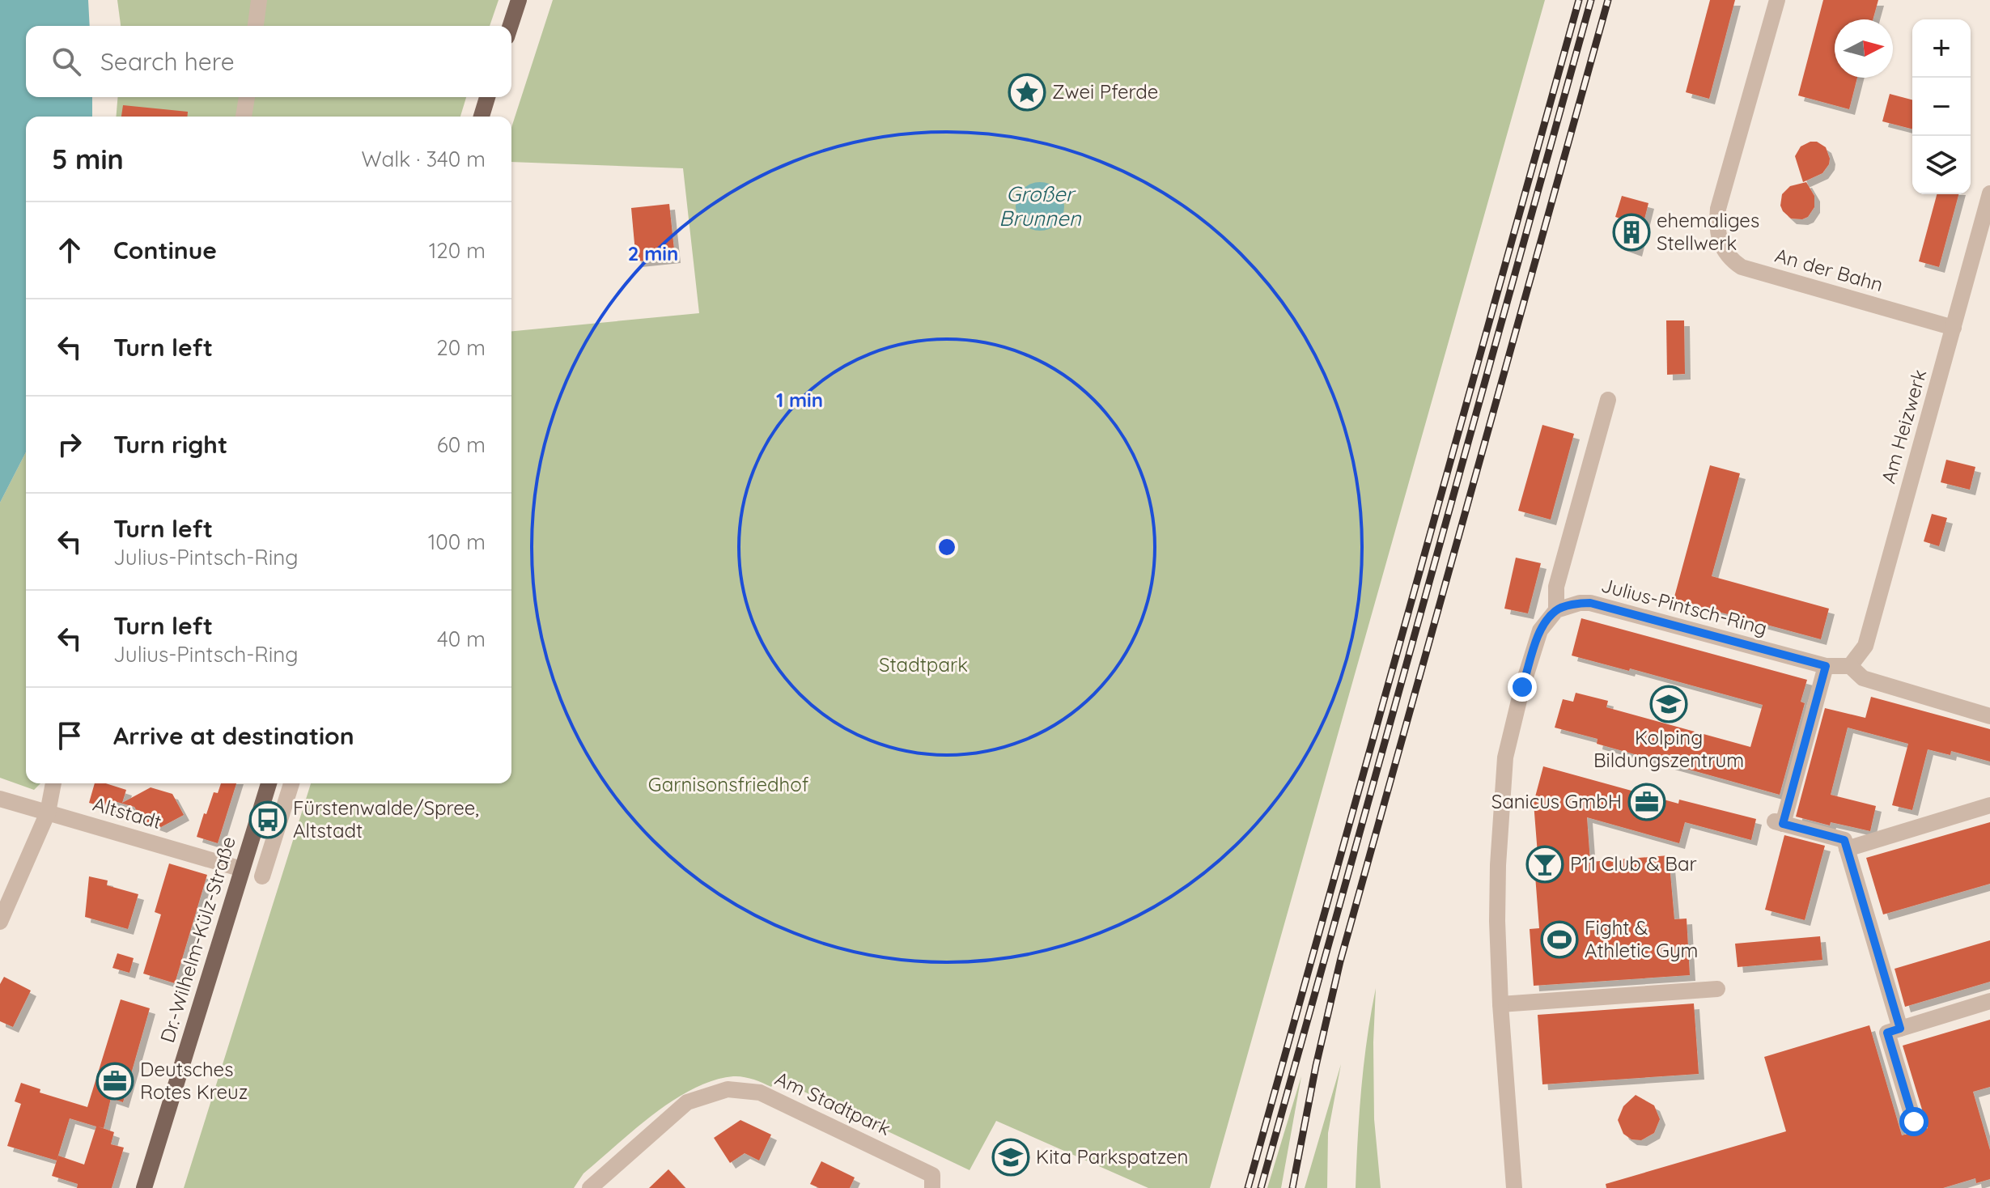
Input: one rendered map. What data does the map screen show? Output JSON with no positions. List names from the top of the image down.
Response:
{
  "streets": {
    "main road": ["Dr.-Wilhelm-Külz-Straße"],
    "street": [
      "An der Bahn",
      "Am Heizwerk",
      "Julius-Pintsch-Ring",
      "Altstadt",
      "Am Stadtpark"
    ]
  },
  "crossings": [
    ["An der Bahn", "Am Heizwerk"],
    ["Am Heizwerk", "Julius-Pintsch-Ring"],
    ["Altstadt", "Dr.-Wilhelm-Külz-Straße"]
  ],
  "water": ["Großer Brunnen"],
  "parks": ["Stadtpark", "Garnisonsfriedhof"],
  "places": {
    "place": ["Zwei Pferde"],
    "building": ["ehemaliges Stellwerk"],
    "school or university": ["Kolping Bildungszentrum", "Kita Parkspatzen"],
    "office": ["Sanicus GmbH", "Deutsches Rotes Kreuz"],
    "bus stop": ["Fürstenwalde/Spree, Altstadt"],
    "bar": ["P11 Club & Bar"],
    "sports": ["Fight & Athletic Gym"]
  },
  "north": "right",
  "page": {
    "map_buttons": ["+", "−"],
    "search": "Search here",
    "heading": ["5 min", "Walk · 340 m"],
    "list": [
      ["Continue", "120 m"],
      ["Turn left", "20 m"],
      ["Turn right", "60 m"],
      ["Turn left", "Julius-Pintsch-Ring", "100 m"],
      ["Turn left", "Julius-Pintsch-Ring", "40 m"],
      "Arrive at destination"
    ]
  },
  "rings": ["2 min", "1 min"]
}
